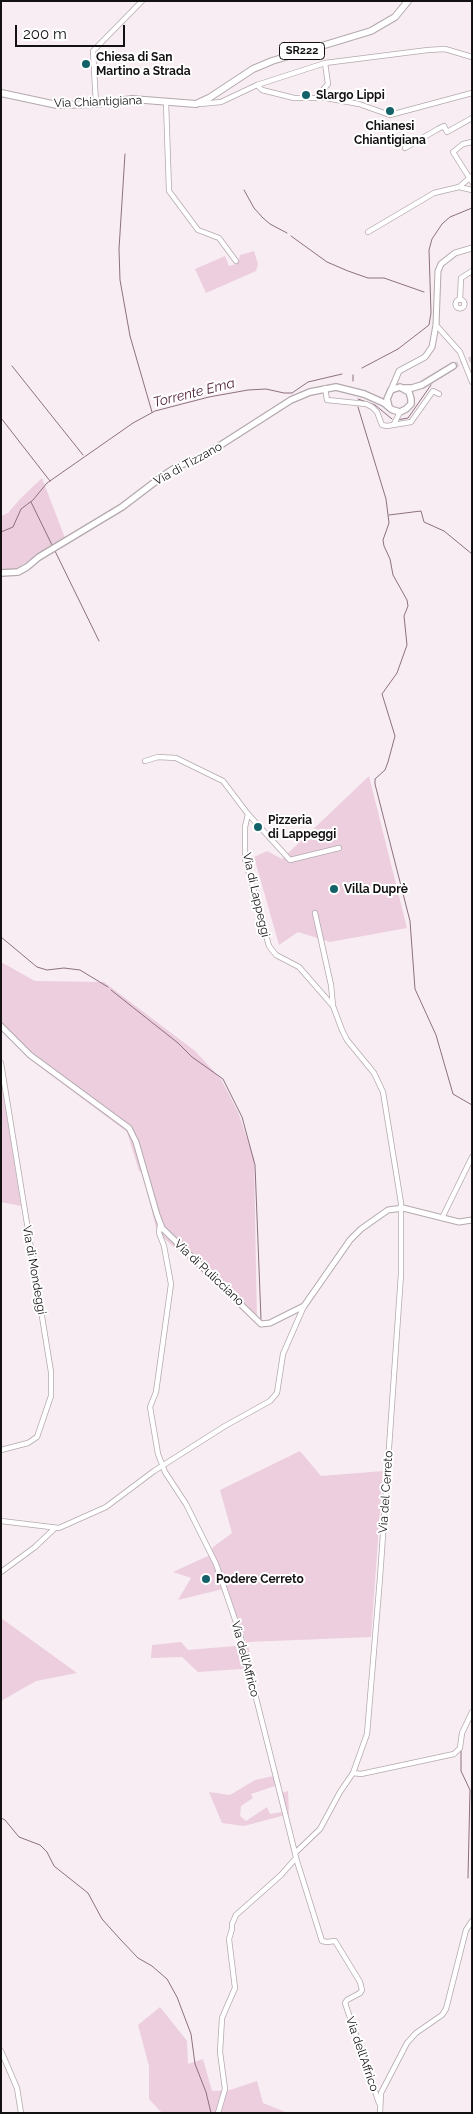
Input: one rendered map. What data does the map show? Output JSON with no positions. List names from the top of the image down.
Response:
{
  "streets": {
    "main road": ["SR222", "Via Chiantigiana", "Via di Tizzano"],
    "street": [
      "Via di Lappeggi",
      "Via di Mondeggi",
      "Via di Pulicciano",
      "Via del Cerreto",
      "Via dell'Affrico"
    ]
  },
  "crossings": [
    ["SR222", "Via Chiantigiana"],
    ["Via di Lappeggi", "Via di Pulicciano"],
    ["Via di Lappeggi", "Via del Cerreto"],
    ["Via di Pulicciano", "Via del Cerreto"],
    ["Via del Cerreto", "Via dell'Affrico"]
  ],
  "water": ["Torrente Ema"],
  "places": [
    "Chiesa di San Martino a Strada",
    "Slargo Lippi",
    "Chianesi Chiantigiana",
    "Pizzeria di Lappeggi",
    "Villa Duprè",
    "Podere Cerreto"
  ],
  "scale_bar": "200 m"
}
